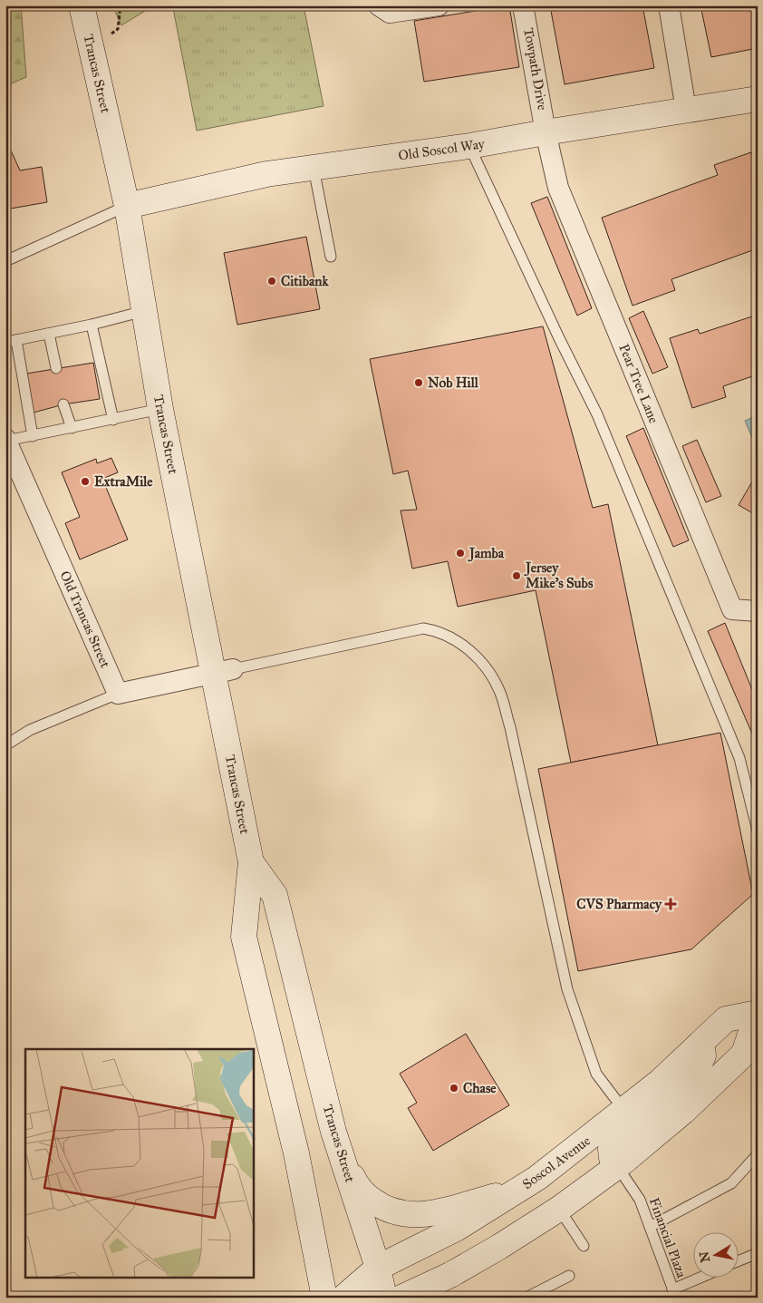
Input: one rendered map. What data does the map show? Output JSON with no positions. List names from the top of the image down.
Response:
{
  "streets": {
    "main road": ["Trancas Street", "Old Soscol Way", "Soscol Avenue"],
    "street": ["Towpath Drive", "Pear Tree Lane", "Old Trancas Street"],
    "lane": ["Financial Plaza"]
  },
  "crossings": [
    ["Towpath Drive", "Old Soscol Way"],
    ["Towpath Drive", "Pear Tree Lane"],
    ["Trancas Street", "Old Soscol Way"],
    ["Trancas Street", "Soscol Avenue"],
    ["Old Soscol Way", "Pear Tree Lane"],
    ["Soscol Avenue", "Financial Plaza"]
  ],
  "places": {
    "other": [
      "Citibank",
      "Nob Hill",
      "ExtraMile",
      "Jamba",
      "Jersey Mike's Subs",
      "Chase"
    ],
    "health": ["CVS Pharmacy"]
  },
  "north": "left"
}
